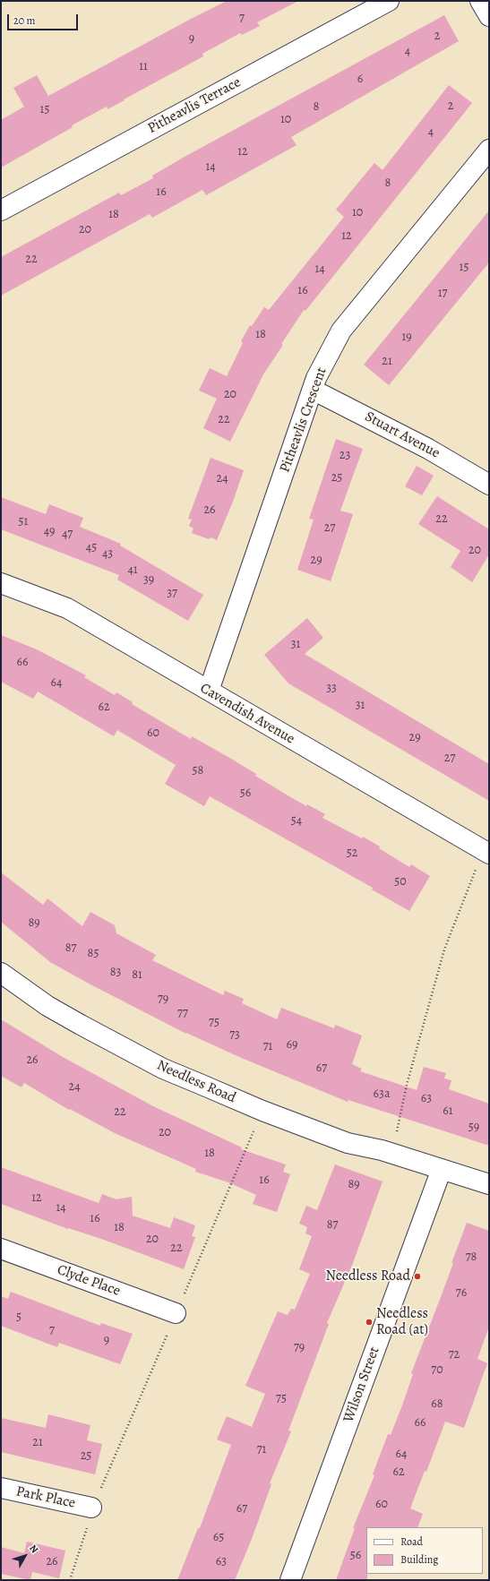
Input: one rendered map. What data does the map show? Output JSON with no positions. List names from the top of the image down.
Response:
{
  "streets": {
    "street": [
      "Pitheavlis Terrace",
      "Pitheavlis Crescent",
      "Stuart Avenue",
      "Cavendish Avenue",
      "Needless Road",
      "Clyde Place",
      "Wilson Street",
      "Park Place"
    ]
  },
  "crossings": [
    ["Pitheavlis Crescent", "Stuart Avenue"],
    ["Pitheavlis Crescent", "Cavendish Avenue"],
    ["Needless Road", "Wilson Street"]
  ],
  "places": ["Needless Road", "Needless Road (at)"],
  "house_numbers": [
    "7",
    "2",
    "9",
    "4",
    "11",
    "6",
    "2",
    "8",
    "15",
    "10",
    "4",
    "12",
    "14",
    "8",
    "16",
    "10",
    "18",
    "20",
    "12",
    "22",
    "15",
    "14",
    "16",
    "17",
    "18",
    "19",
    "21",
    "20",
    "22",
    "23",
    "25",
    "24",
    "26",
    "22",
    "51",
    "27",
    "49",
    "47",
    "45",
    "20",
    "43",
    "29",
    "41",
    "39",
    "37",
    "31",
    "66",
    "64",
    "33",
    "31",
    "62",
    "60",
    "29",
    "27",
    "58",
    "56",
    "54",
    "52",
    "50",
    "89",
    "87",
    "85",
    "83",
    "81",
    "79",
    "77",
    "75",
    "73",
    "69",
    "71",
    "26",
    "67",
    "24",
    "63a",
    "63",
    "61",
    "22",
    "59",
    "20",
    "18",
    "16",
    "89",
    "12",
    "14",
    "16",
    "87",
    "18",
    "20",
    "22",
    "78",
    "76",
    "5",
    "7",
    "9",
    "79",
    "72",
    "70",
    "75",
    "68",
    "66",
    "21",
    "71",
    "64",
    "25",
    "62",
    "60",
    "67",
    "65",
    "56",
    "26",
    "63"
  ],
  "legend": ["Road", "Building"],
  "scale_bar": "20 m",
  "north": "top right"
}
